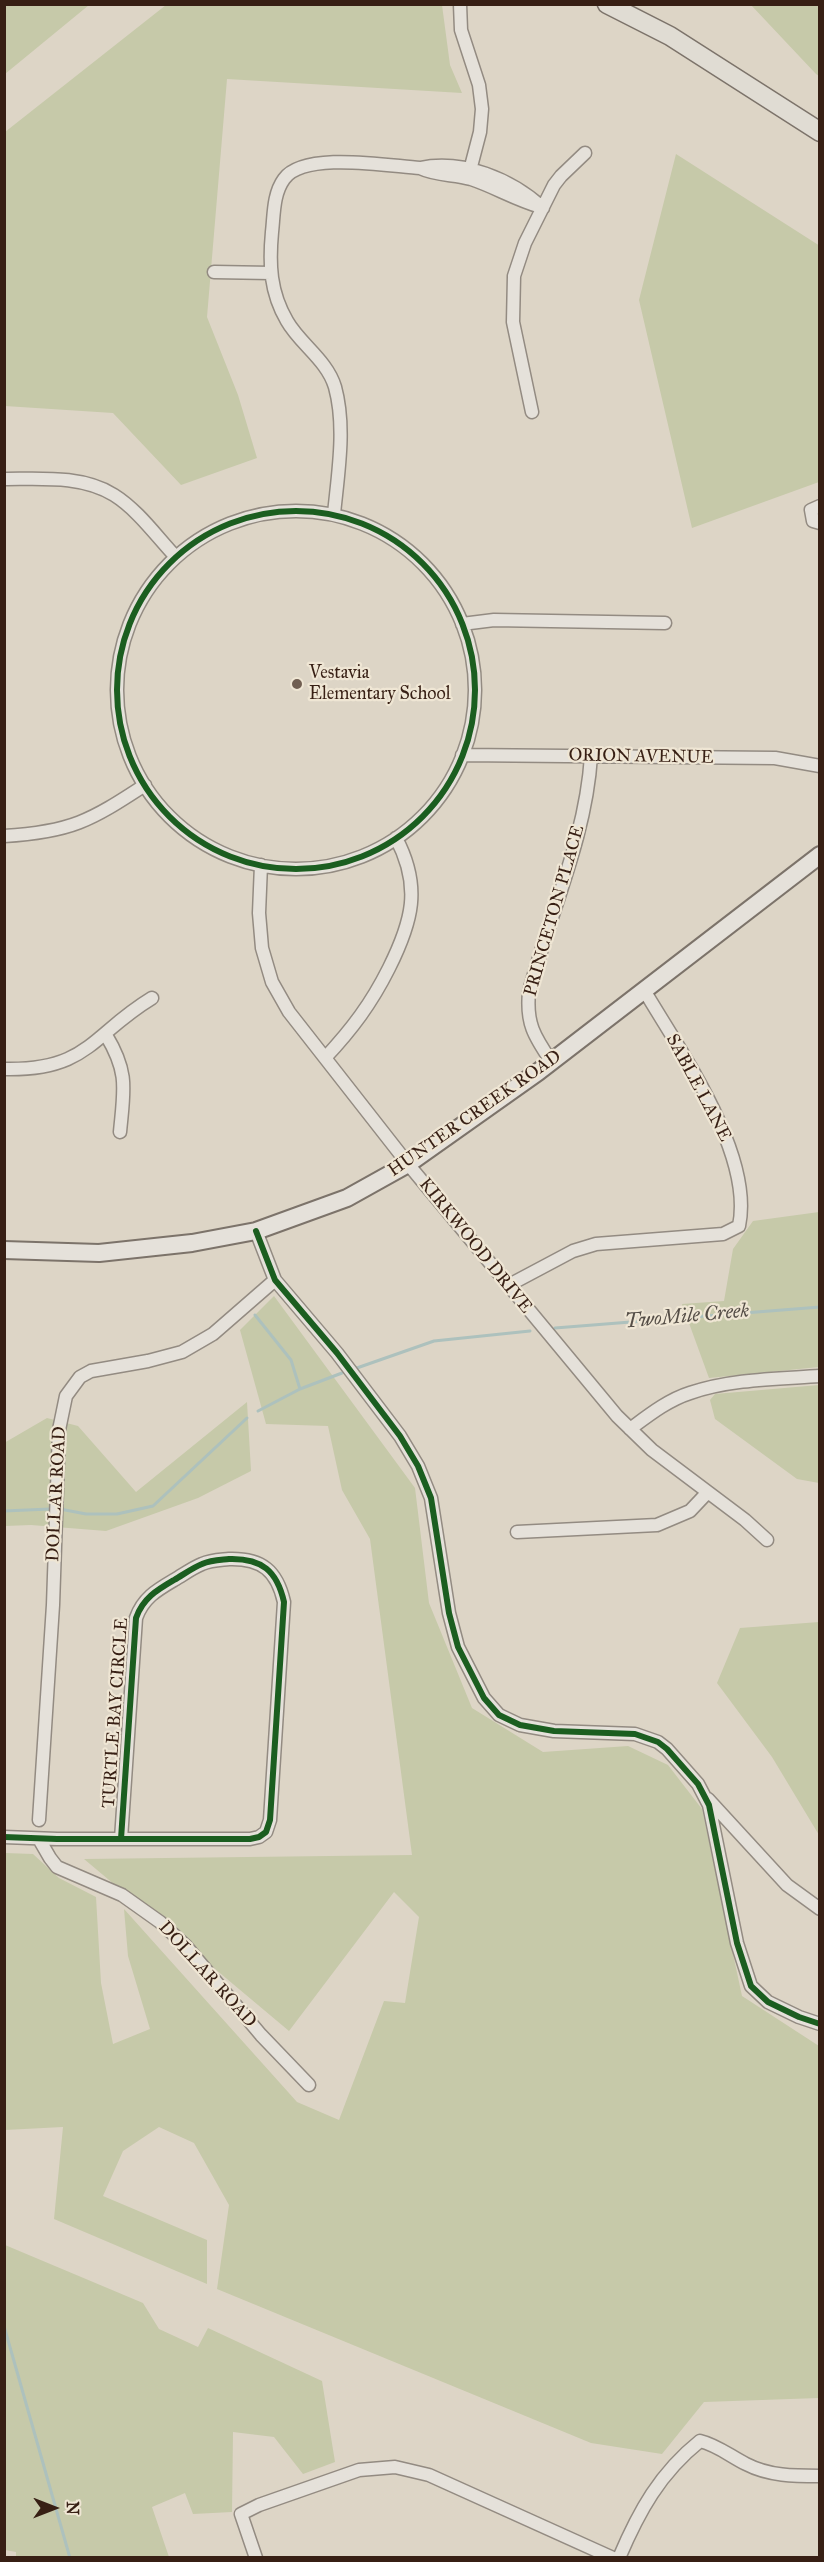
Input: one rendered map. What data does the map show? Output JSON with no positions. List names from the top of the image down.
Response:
{
  "streets": {
    "main road": ["HUNTER CREEK ROAD"],
    "street": [
      "ORION AVENUE",
      "PRINCETON PLACE",
      "SABLE LANE",
      "KIRKWOOD DRIVE",
      "DOLLAR ROAD",
      "TURTLE BAY CIRCLE"
    ]
  },
  "crossings": [
    ["ORION AVENUE", "PRINCETON PLACE"],
    ["PRINCETON PLACE", "HUNTER CREEK ROAD"],
    ["SABLE LANE", "HUNTER CREEK ROAD"],
    ["SABLE LANE", "KIRKWOOD DRIVE"],
    ["HUNTER CREEK ROAD", "KIRKWOOD DRIVE"]
  ],
  "water": ["TwoMile Creek"],
  "places": ["Vestavia Elementary School"],
  "north": "right"
}
